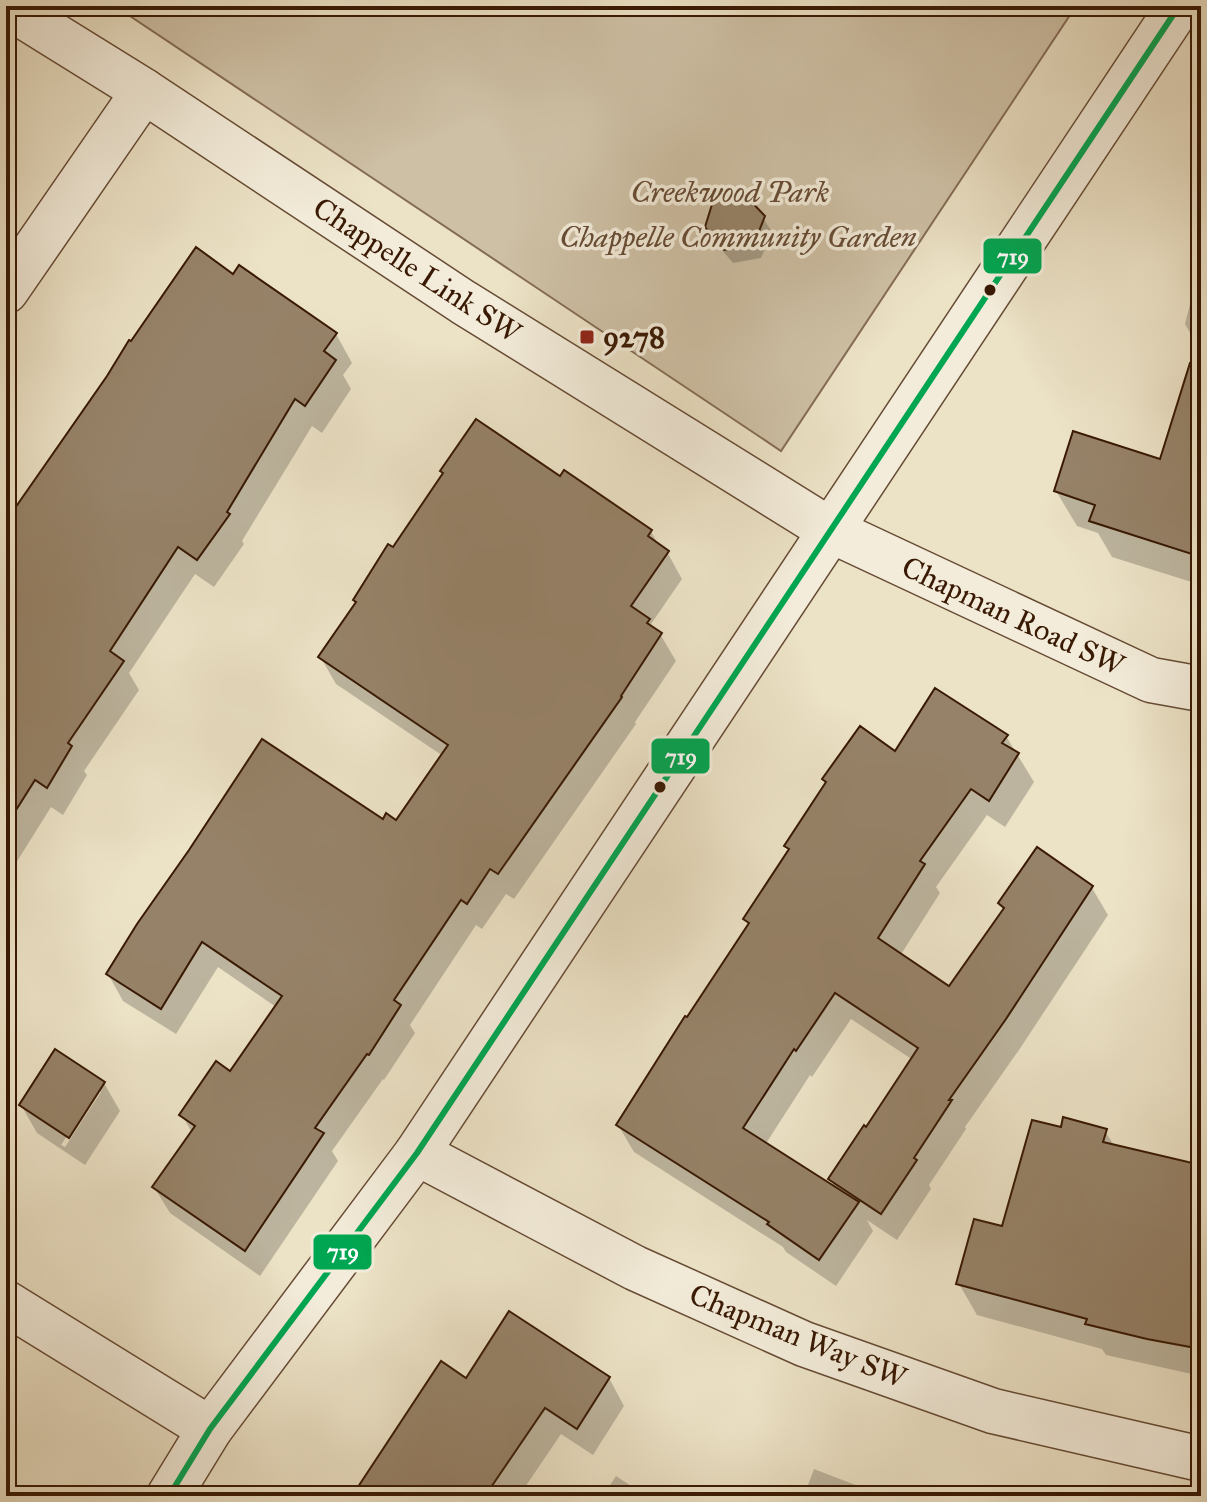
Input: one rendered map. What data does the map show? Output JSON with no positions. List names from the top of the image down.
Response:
{
  "streets": {
    "street": ["Chappelle Link SW", "Chapman Road SW", "Chapman Way SW"]
  },
  "crossings": [
    ["Chappelle Link SW", "Chapman Road SW"]
  ],
  "parks": ["Creekwood Park", "Chappelle Community Garden"],
  "places": {
    "transit": ["9278"]
  },
  "lines": ["transit line 719"]
}
